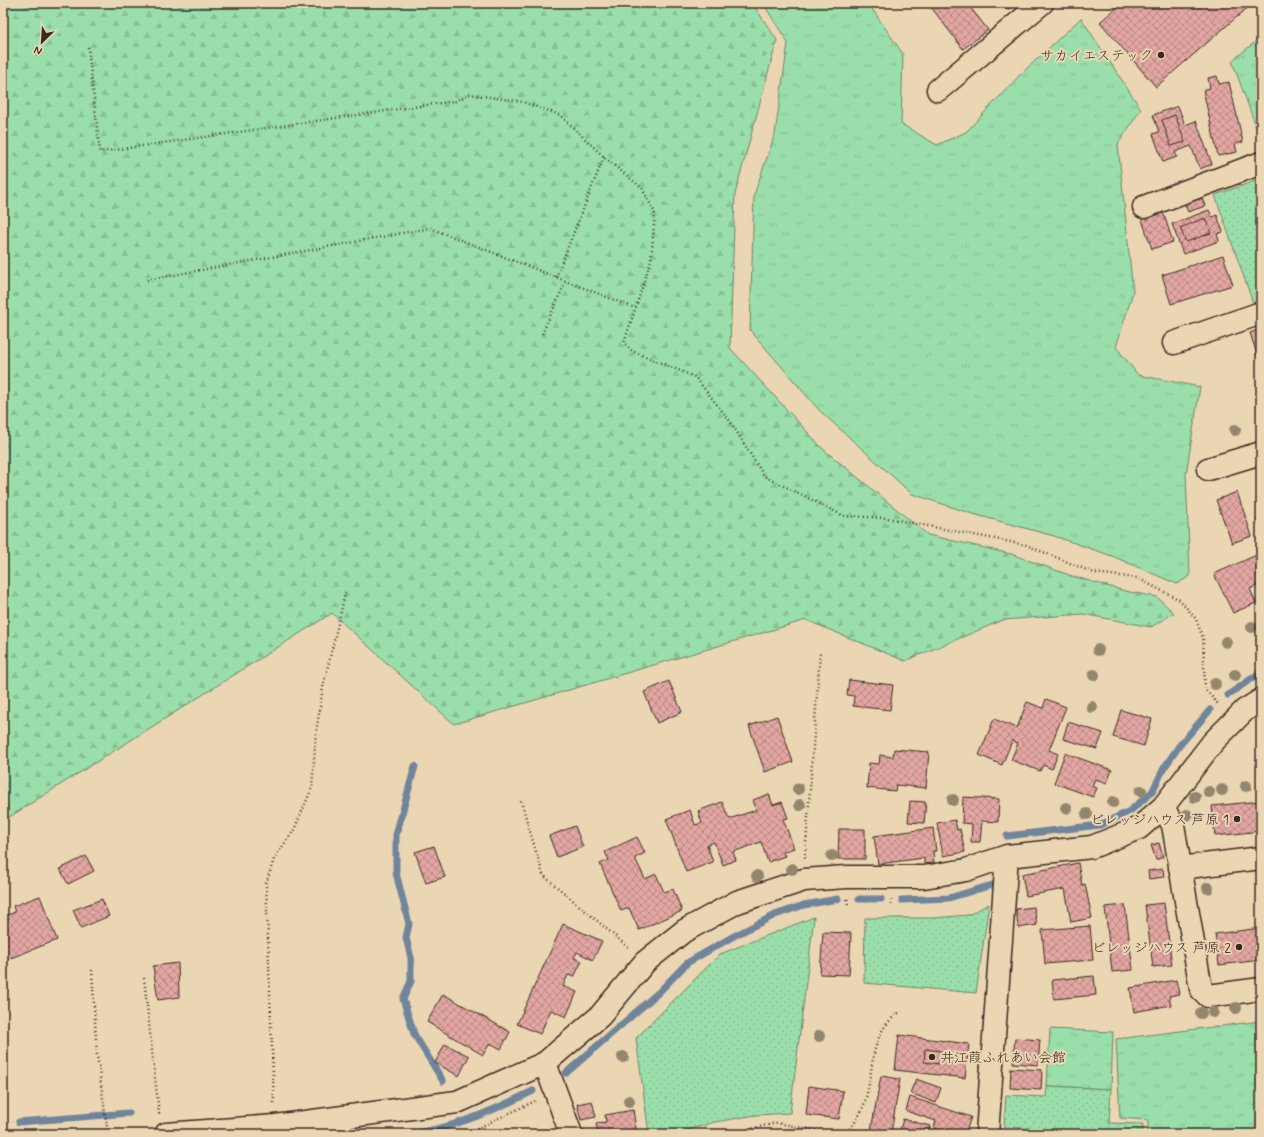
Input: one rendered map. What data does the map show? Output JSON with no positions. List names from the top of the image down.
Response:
{
  "places": [
    "サカイエステック",
    "ビレッジハウス 芦原 1",
    "ビレッジハウス 芦原 2",
    "井江葭ふれあい会館"
  ],
  "north": "bottom left"
}
